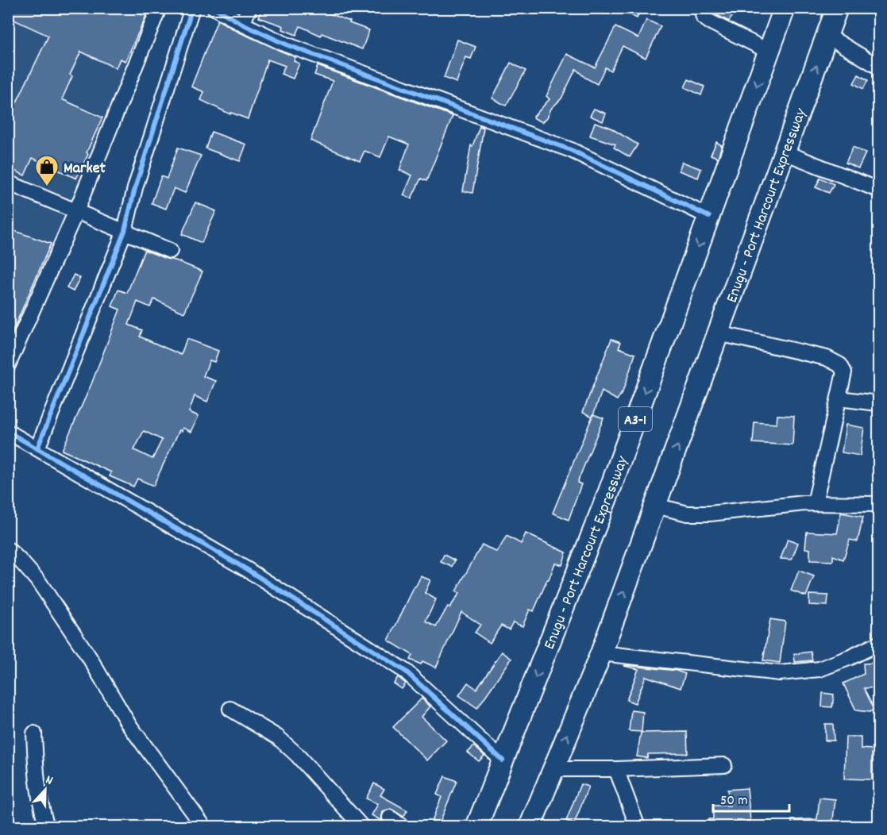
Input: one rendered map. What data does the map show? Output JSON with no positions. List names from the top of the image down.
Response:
{
  "streets": {
    "highway": ["Enugu - Port Harcourt Expressway", "A3-1"]
  },
  "places": {
    "shop": ["Market"]
  },
  "scale_bar": "50 m",
  "north": "top"
}
